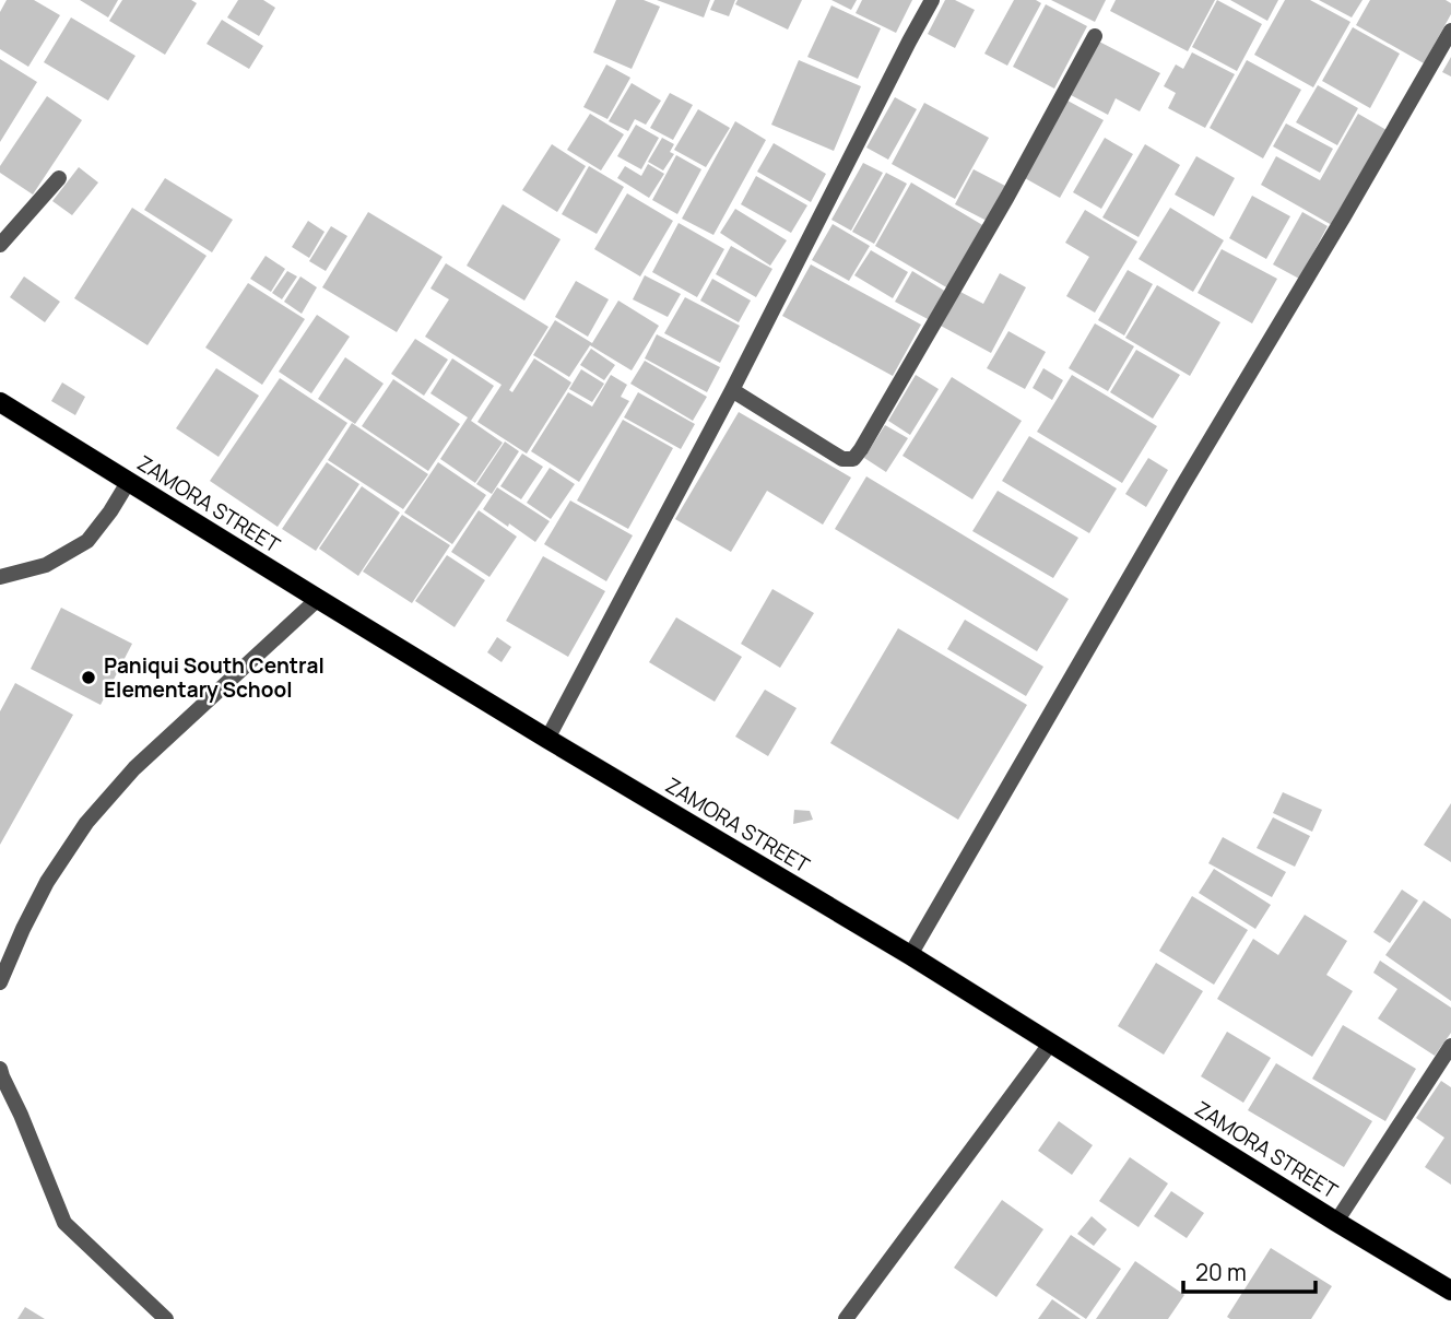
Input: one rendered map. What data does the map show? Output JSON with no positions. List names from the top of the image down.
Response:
{
  "streets": {
    "main road": ["ZAMORA STREET"]
  },
  "places": ["Paniqui South Central Elementary School"],
  "scale_bar": "20 m"
}
